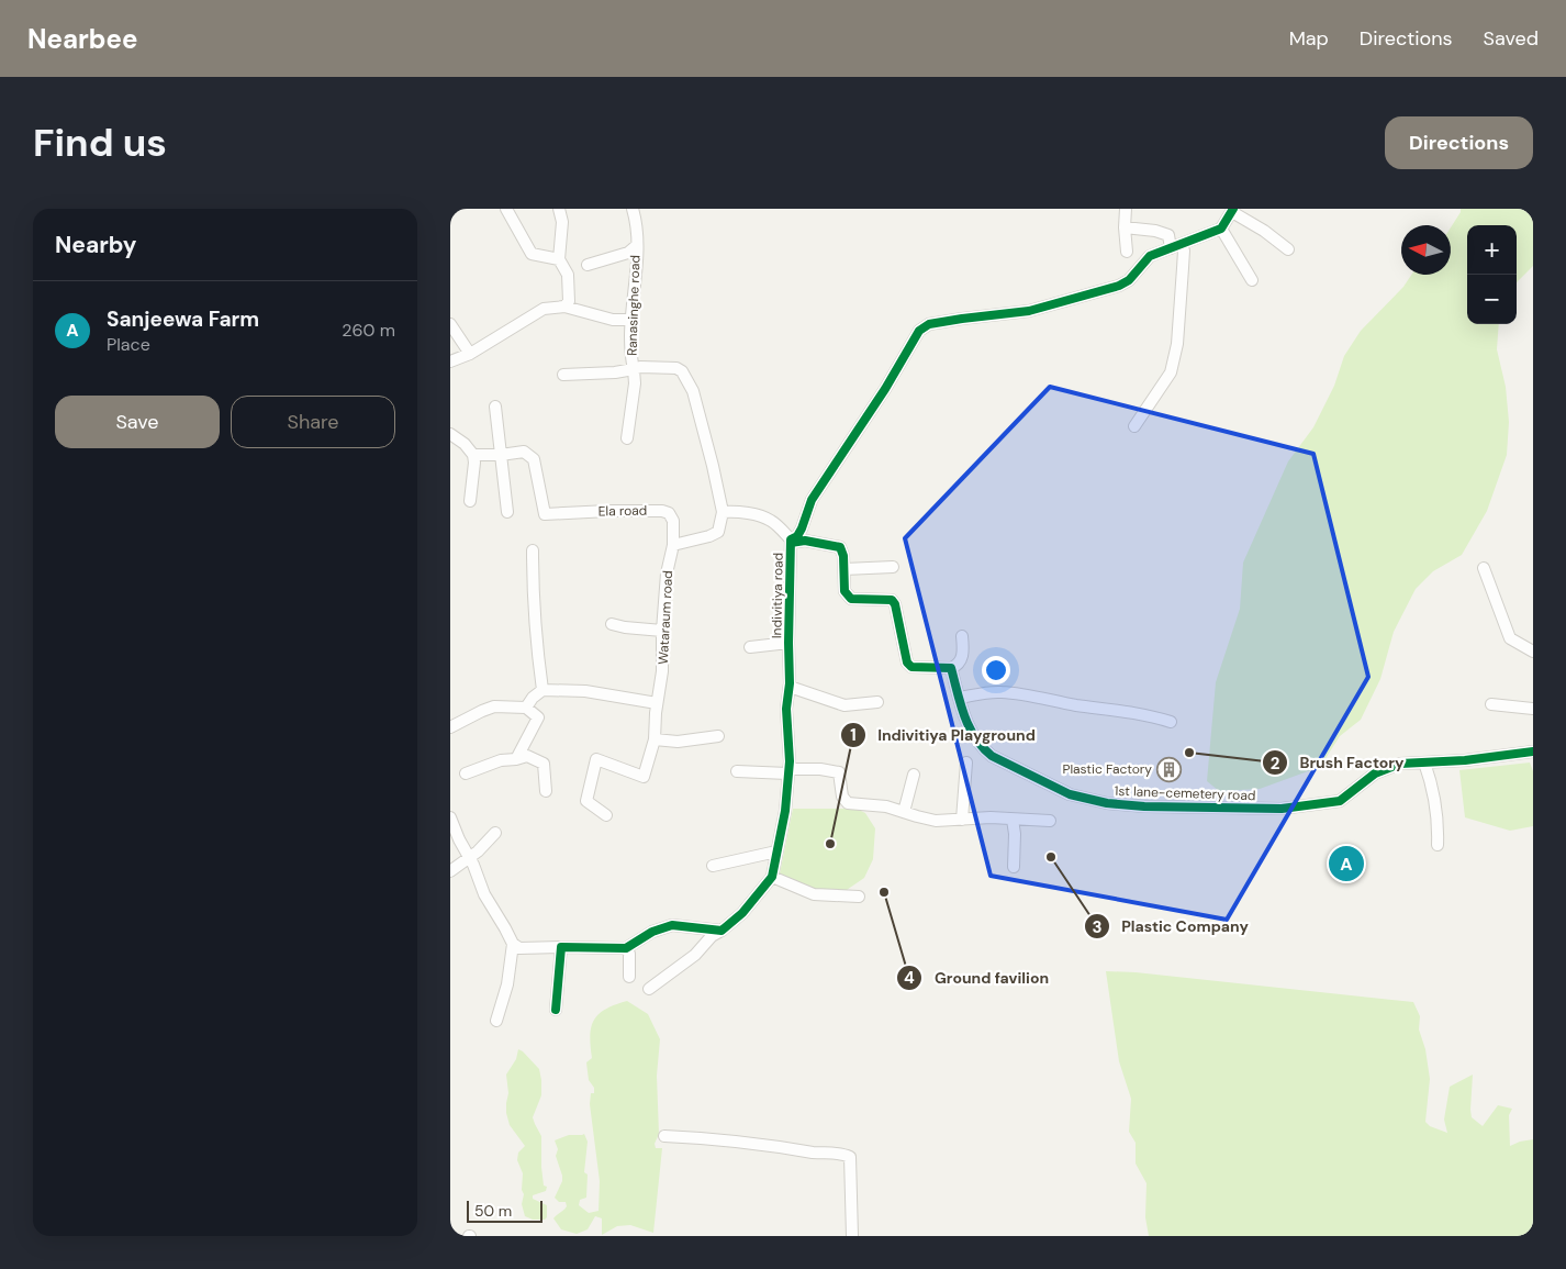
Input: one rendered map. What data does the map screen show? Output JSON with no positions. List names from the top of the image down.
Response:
{
  "streets": {
    "street": [
      "Ranasinghe road",
      "Ela road",
      "Indivitiya road",
      "Wataraum road",
      "1st lane-cemetery road"
    ]
  },
  "crossings": [
    ["Ela road", "Wataraum road"]
  ],
  "places": {
    "other": [
      "Brush Factory",
      "Indivitiya Playground",
      "Plastic Company",
      "Ground favilion"
    ],
    "building": ["Plastic Factory"]
  },
  "scale_bar": "50 m",
  "north": "left",
  "page": {
    "header": "Nearbee",
    "nav": ["Map", "Directions", "Saved"],
    "buttons": [
      "Directions",
      ["Save", "Share"]
    ],
    "title": "Find us",
    "heading": "Nearby",
    "map_buttons": ["+", "−"],
    "list": [
      {
        "mark": "A",
        "name": "Sanjeewa Farm",
        "note": "Place",
        "value": "260 m"
      }
    ],
    "pins": "A",
    "scale": "50 m"
  }
}
